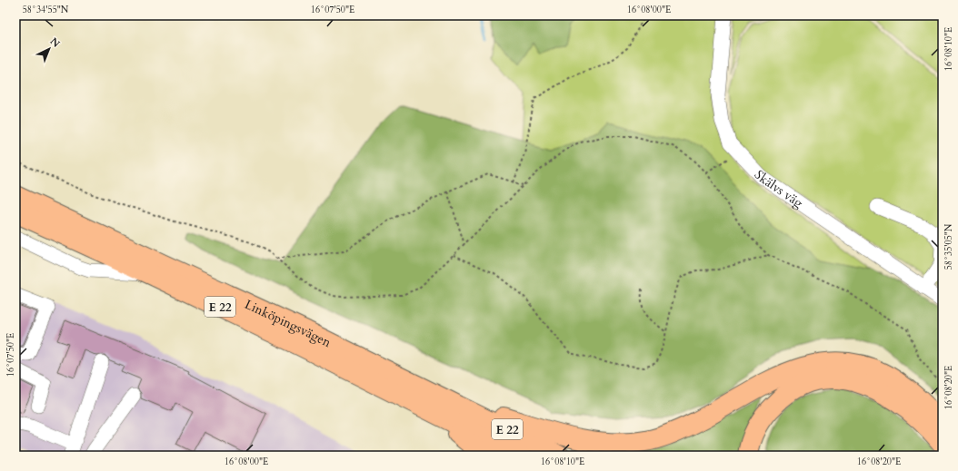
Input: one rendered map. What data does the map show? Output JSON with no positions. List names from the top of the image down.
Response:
{
  "streets": {
    "highway": ["E 22", "Linköpingsvägen"],
    "street": ["Skälvs väg"]
  },
  "north": "top right",
  "coordinates": [
    "58°34'55\"N",
    "16°07'50\"E",
    "16°08'00\"E",
    "16°08'10\"E",
    "58°35'05\"N",
    "16°08'20\"E"
  ]
}
